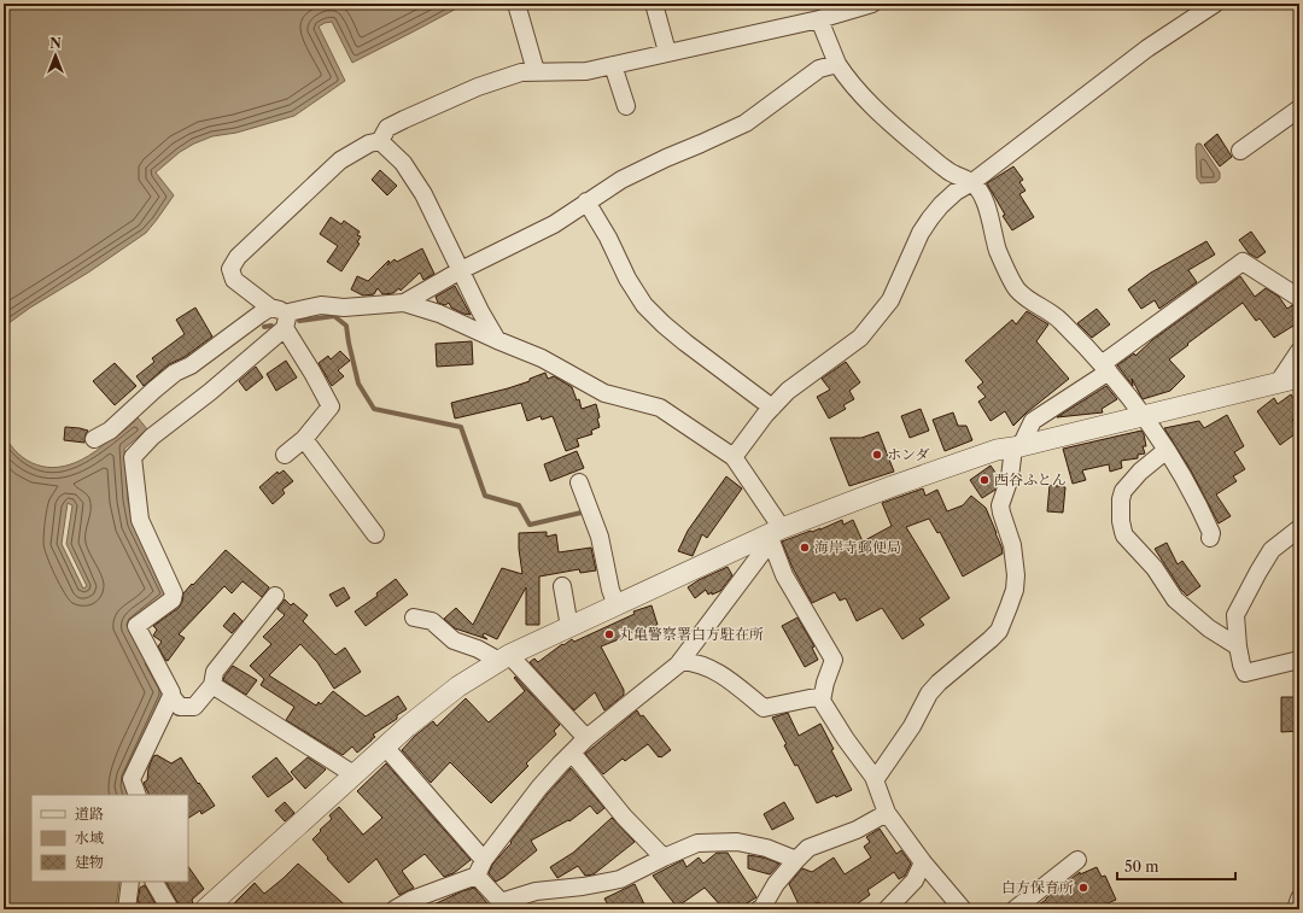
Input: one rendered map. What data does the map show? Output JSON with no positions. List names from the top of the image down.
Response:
{
  "places": [
    "ホンダ",
    "西谷ふとん",
    "海岸寺郵便局",
    "丸亀警察署白方駐在所",
    "白方保育所"
  ],
  "legend": ["道路", "水域", "建物"],
  "scale_bar": "50 m",
  "north": "top"
}
